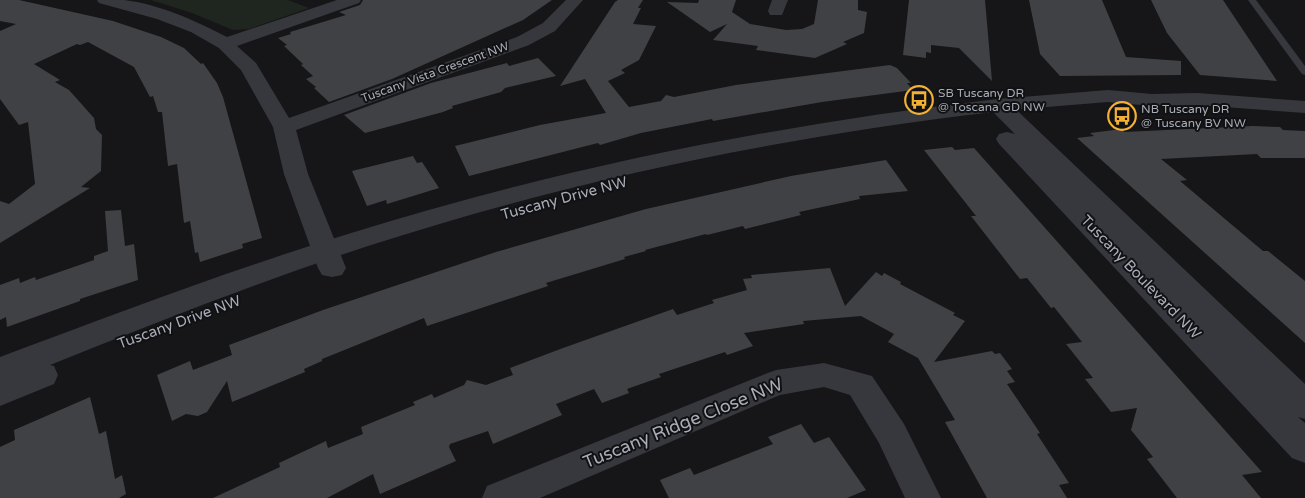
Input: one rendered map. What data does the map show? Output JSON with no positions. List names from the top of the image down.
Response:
{
  "streets": {
    "street": [
      "Tuscany Vista Crescent NW",
      "Tuscany Drive NW",
      "Tuscany Boulevard NW",
      "Tuscany Ridge Close NW"
    ]
  },
  "crossings": [
    ["Tuscany Drive NW", "Tuscany Boulevard NW"]
  ],
  "places": {
    "bus stop": ["SB Tuscany DR @ Toscana GD NW", "NB Tuscany DR @ Tuscany BV NW"]
  }
}
